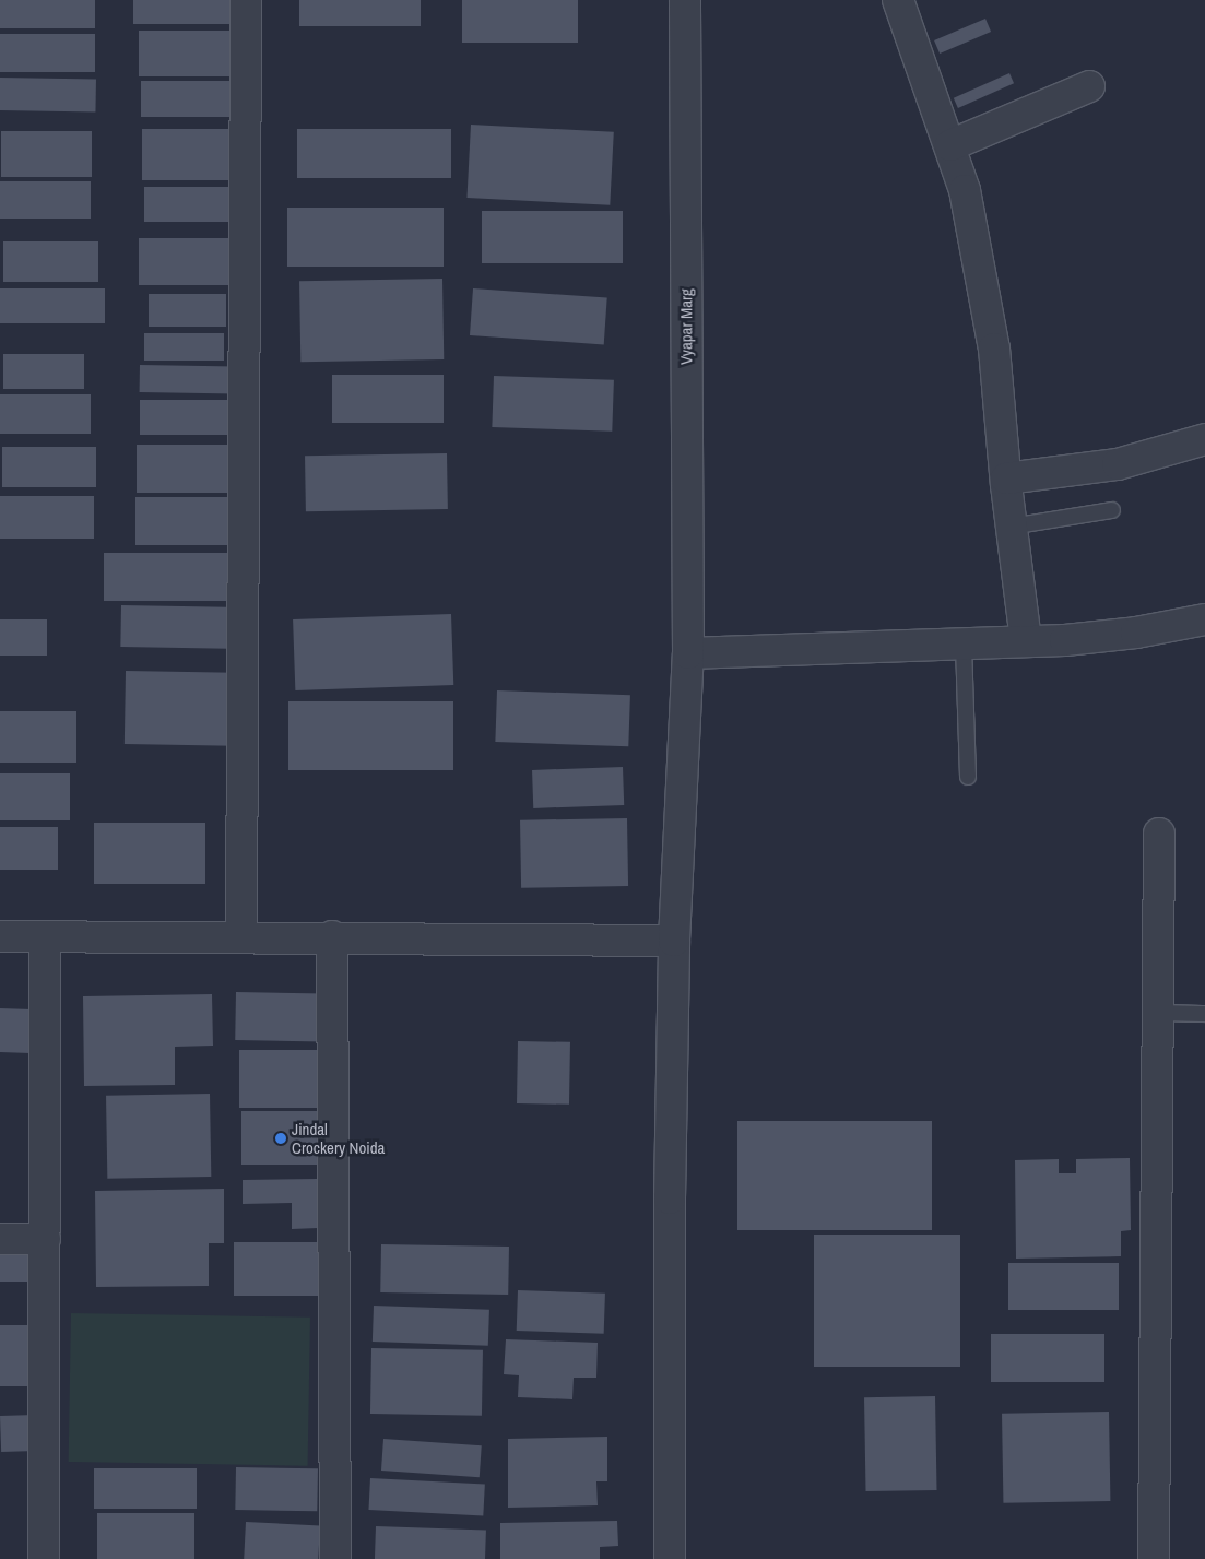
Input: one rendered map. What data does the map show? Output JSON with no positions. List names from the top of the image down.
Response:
{
  "streets": {
    "street": ["Vyapar Marg"]
  },
  "places": ["Jindal Crockery Noida"]
}
